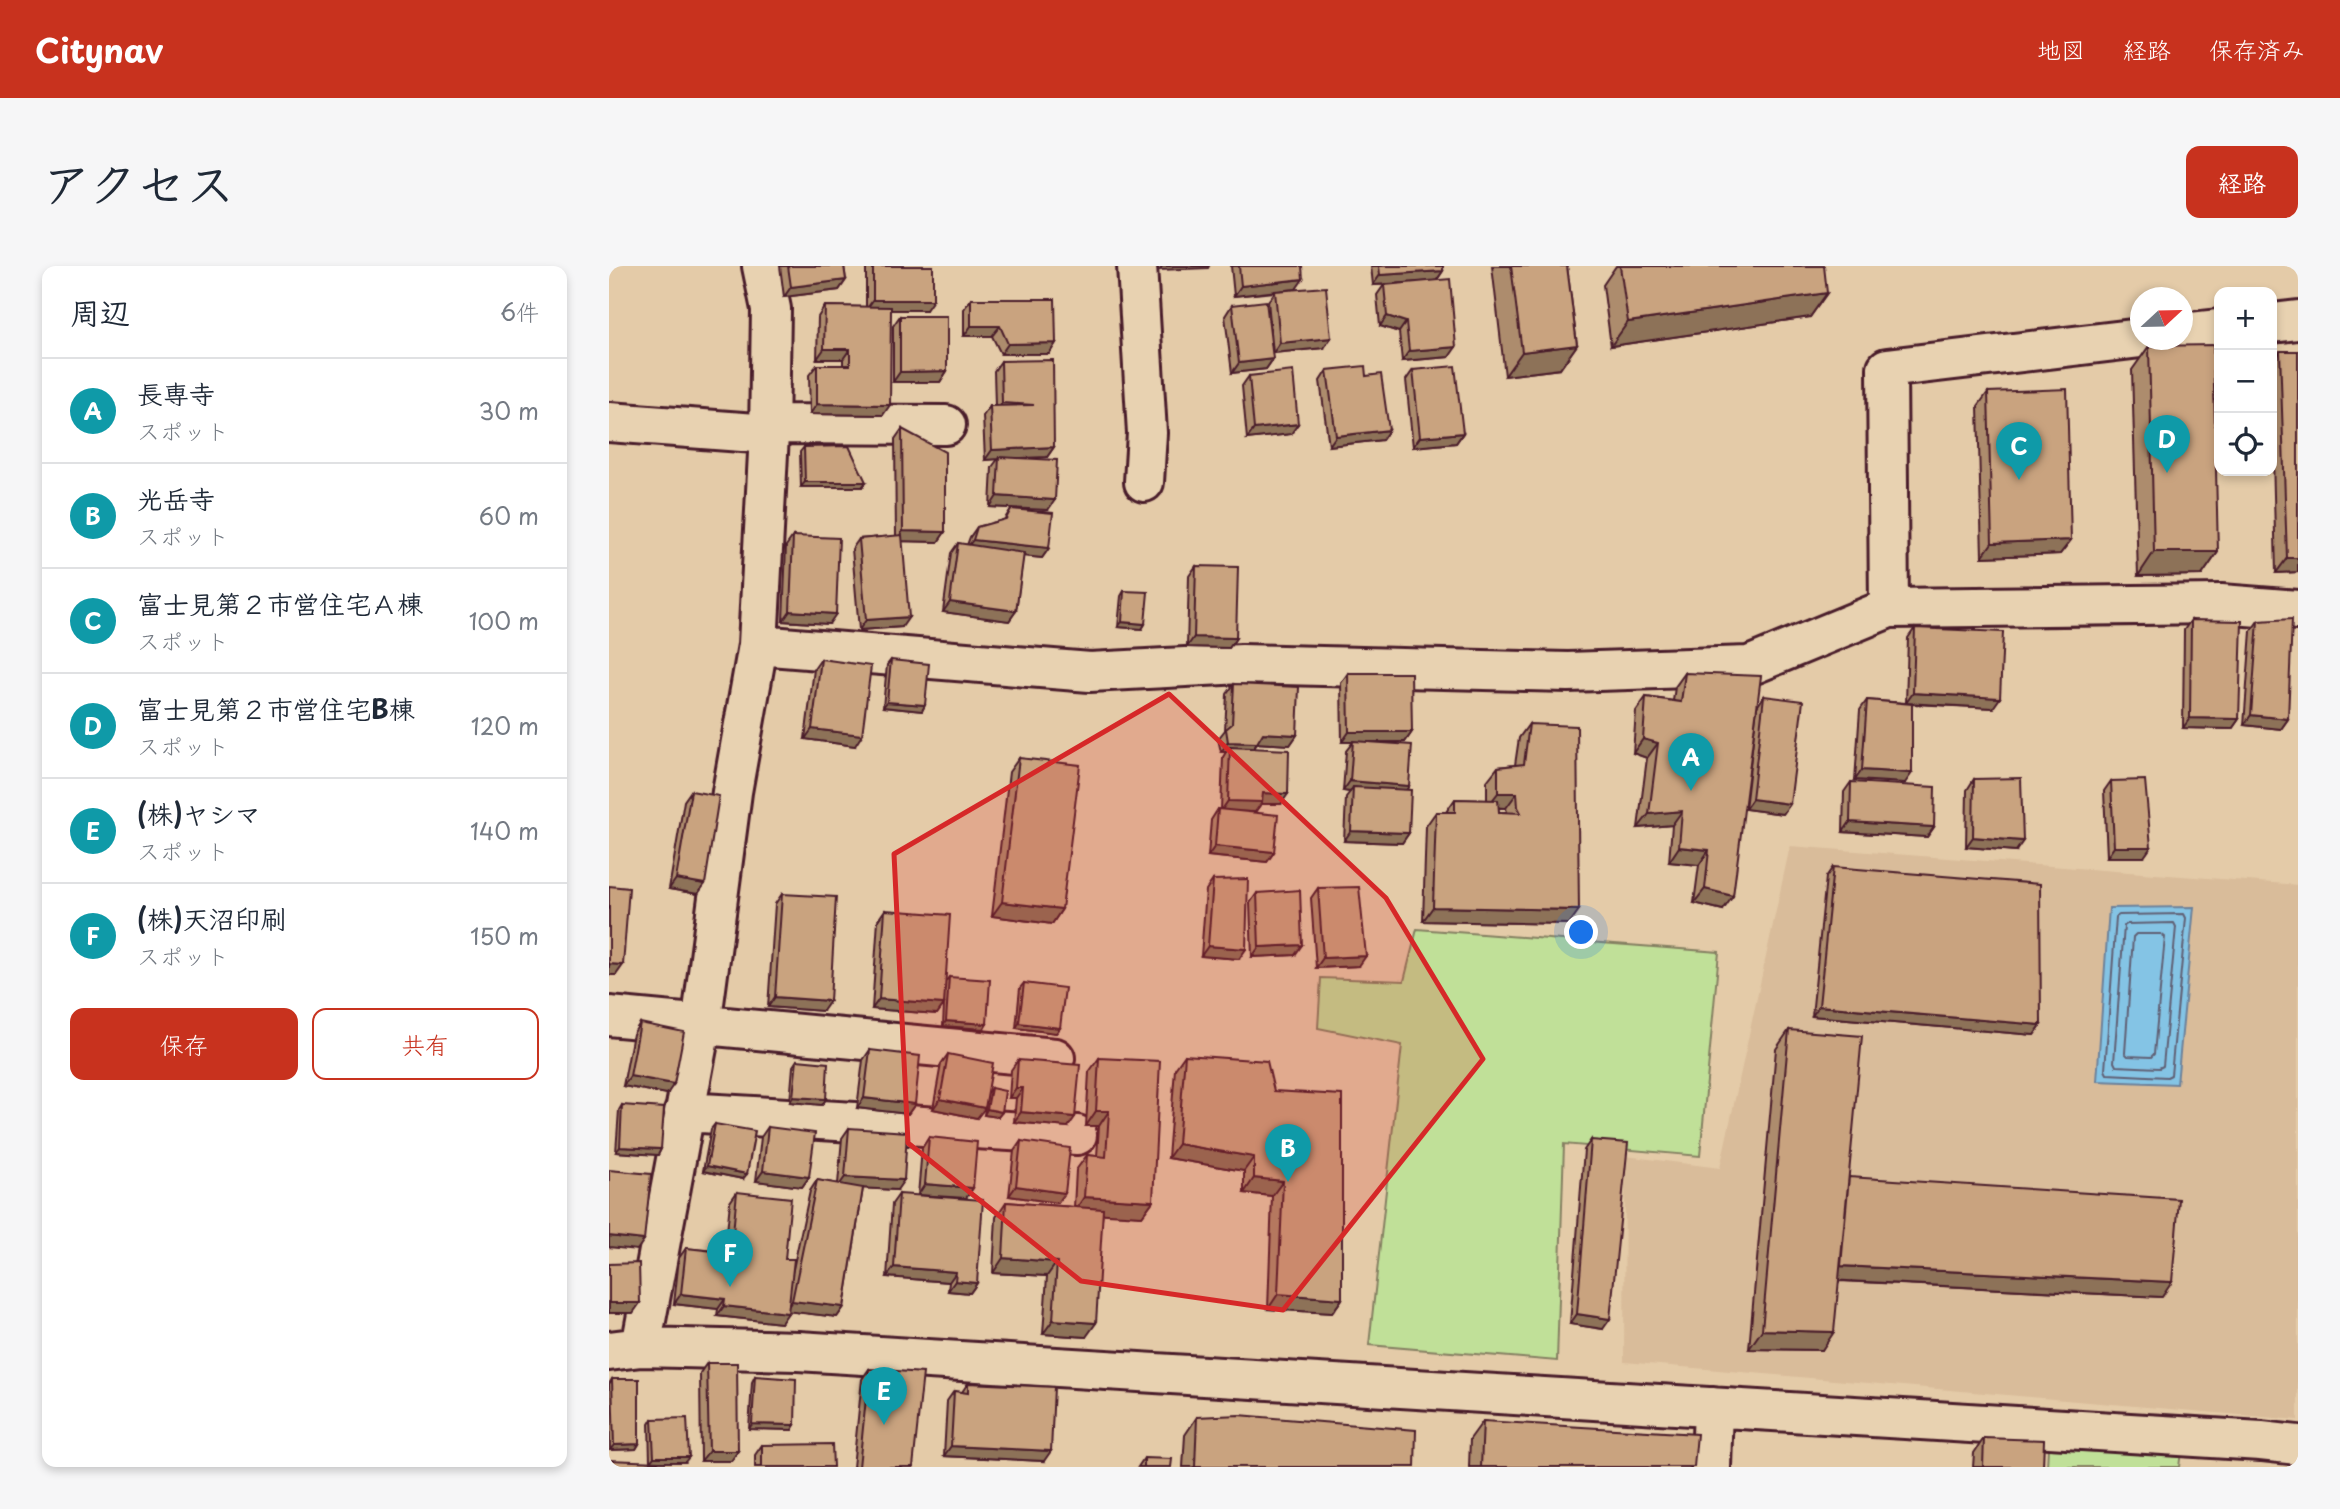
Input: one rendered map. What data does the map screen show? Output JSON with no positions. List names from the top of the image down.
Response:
{
  "north": "right",
  "page": {
    "header": "Citynav",
    "nav": ["地図", "経路", "保存済み"],
    "title": "アクセス",
    "buttons": [
      "経路",
      ["保存", "共有"]
    ],
    "heading": ["周辺", "6件"],
    "map_buttons": ["+", "−"],
    "list": [
      {
        "mark": "A",
        "name": "長専寺",
        "note": "スポット",
        "value": "30 m"
      },
      {
        "mark": "B",
        "name": "光岳寺",
        "note": "スポット",
        "value": "60 m"
      },
      {
        "mark": "C",
        "name": "富士見第２市営住宅Ａ棟",
        "note": "スポット",
        "value": "100 m"
      },
      {
        "mark": "D",
        "name": "富士見第２市営住宅B棟",
        "note": "スポット",
        "value": "120 m"
      },
      {
        "mark": "E",
        "name": "(株)ヤシマ",
        "note": "スポット",
        "value": "140 m"
      },
      {
        "mark": "F",
        "name": "(株)天沼印刷",
        "note": "スポット",
        "value": "150 m"
      }
    ],
    "pins": [
      "D",
      "C",
      "A",
      "B",
      "F",
      "E"
    ]
  }
}
